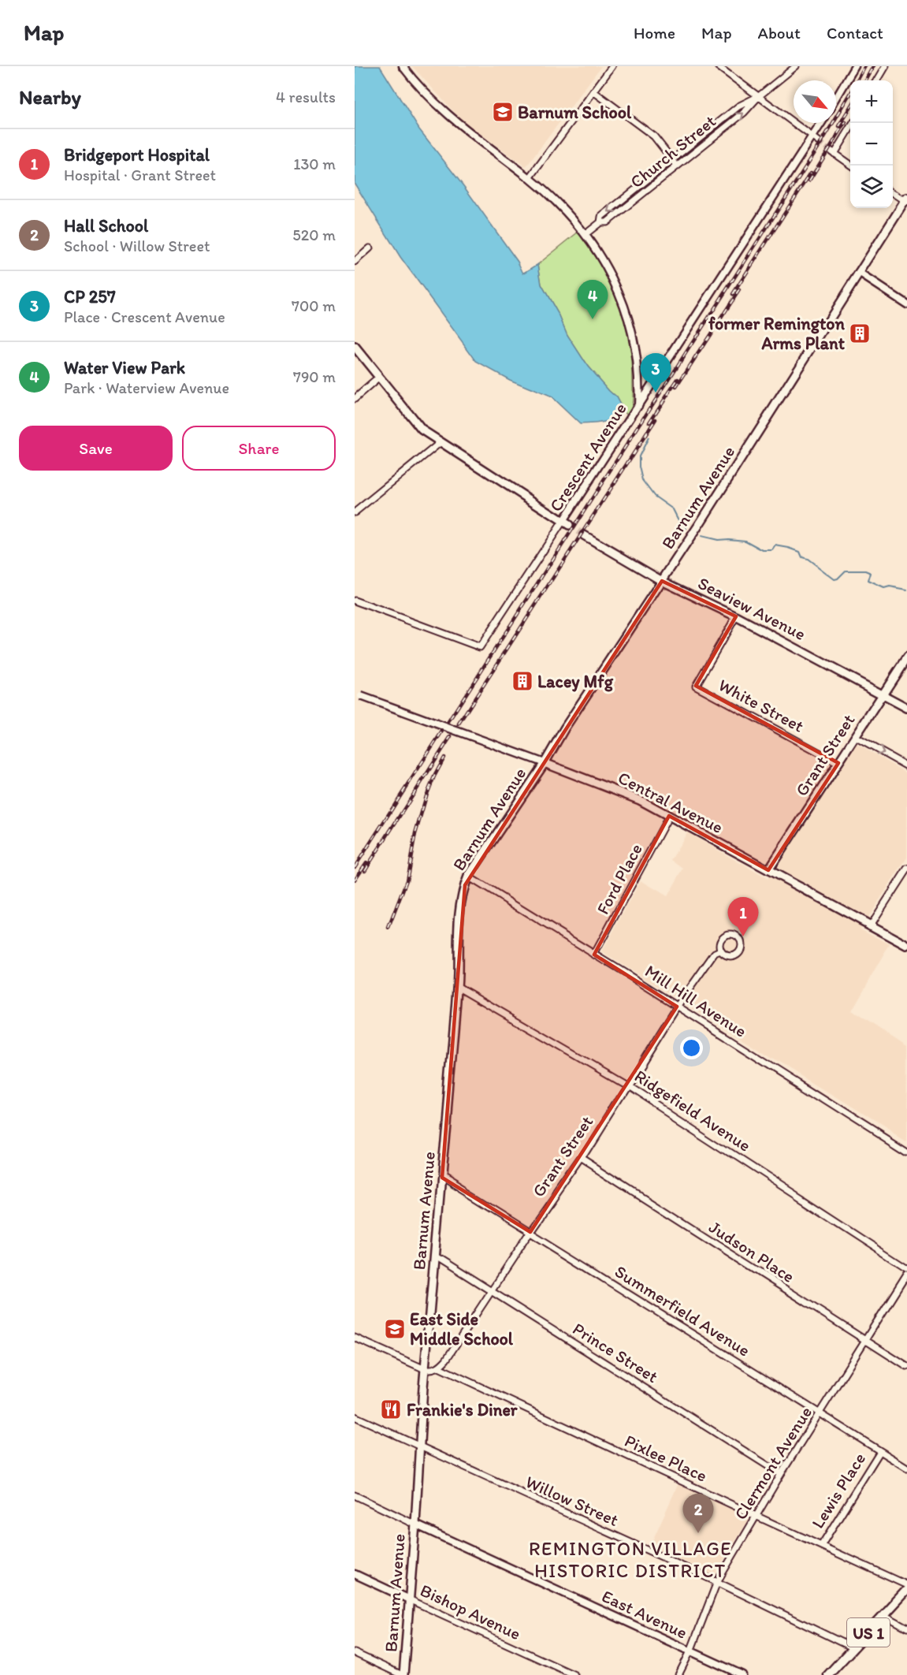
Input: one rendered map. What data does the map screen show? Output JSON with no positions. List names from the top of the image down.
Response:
{
  "streets": {
    "main road": [
      "Barnum Avenue",
      "Seaview Avenue",
      "Grant Street",
      "Central Avenue",
      "US 1"
    ],
    "street": [
      "Church Street",
      "Crescent Avenue",
      "White Street",
      "Ford Place",
      "Mill Hill Avenue",
      "Ridgefield Avenue",
      "Judson Place",
      "Summerfield Avenue",
      "Prince Street",
      "Pixlee Place",
      "Clermont Avenue",
      "Lewis Place",
      "Willow Street",
      "Bishop Avenue",
      "East Avenue"
    ]
  },
  "crossings": [
    ["Barnum Avenue", "Seaview Avenue"],
    ["Barnum Avenue", "Central Avenue"],
    ["Barnum Avenue", "Mill Hill Avenue"],
    ["Barnum Avenue", "Ridgefield Avenue"],
    ["Barnum Avenue", "Summerfield Avenue"],
    ["Barnum Avenue", "Prince Street"],
    ["Barnum Avenue", "Willow Street"],
    ["Barnum Avenue", "Bishop Avenue"],
    ["Barnum Avenue", "East Avenue"],
    ["Seaview Avenue", "White Street"],
    ["Seaview Avenue", "Grant Street"],
    ["White Street", "Grant Street"],
    ["Grant Street", "Central Avenue"],
    ["Grant Street", "Mill Hill Avenue"],
    ["Grant Street", "Ridgefield Avenue"],
    ["Grant Street", "Judson Place"],
    ["Grant Street", "Summerfield Avenue"],
    ["Grant Street", "Prince Street"],
    ["Grant Street", "Pixlee Place"],
    ["Central Avenue", "Ford Place"],
    ["Ford Place", "Mill Hill Avenue"],
    ["Judson Place", "Clermont Avenue"],
    ["Summerfield Avenue", "Clermont Avenue"],
    ["Summerfield Avenue", "Lewis Place"],
    ["Prince Street", "Clermont Avenue"],
    ["Pixlee Place", "Clermont Avenue"],
    ["Pixlee Place", "Lewis Place"],
    ["Clermont Avenue", "Willow Street"],
    ["Clermont Avenue", "East Avenue"],
    ["Willow Street", "US 1"]
  ],
  "districts": ["REMINGTON VILLAGE HISTORIC DISTRICT"],
  "places": {
    "school or university": ["Barnum School", "East Side Middle School"],
    "building": ["former Remington Arms Plant", "Lacey Mfg"],
    "restaurant": ["Frankie's Diner"]
  },
  "north": "bottom right",
  "page": {
    "header": "Map",
    "nav": [
      "Home",
      "Map",
      "About",
      "Contact"
    ],
    "heading": ["Nearby", "4 results"],
    "map_buttons": ["+", "−"],
    "list": [
      {
        "mark": "1",
        "name": "Bridgeport Hospital",
        "note": "Hospital · Grant Street",
        "value": "130 m"
      },
      {
        "mark": "2",
        "name": "Hall School",
        "note": "School · Willow Street",
        "value": "520 m"
      },
      {
        "mark": "3",
        "name": "CP 257",
        "note": "Place · Crescent Avenue",
        "value": "700 m"
      },
      {
        "mark": "4",
        "name": "Water View Park",
        "note": "Park · Waterview Avenue",
        "value": "790 m"
      }
    ],
    "pins": [
      "4",
      "3",
      "1",
      "2"
    ],
    "buttons": ["Save", "Share"]
  }
}
